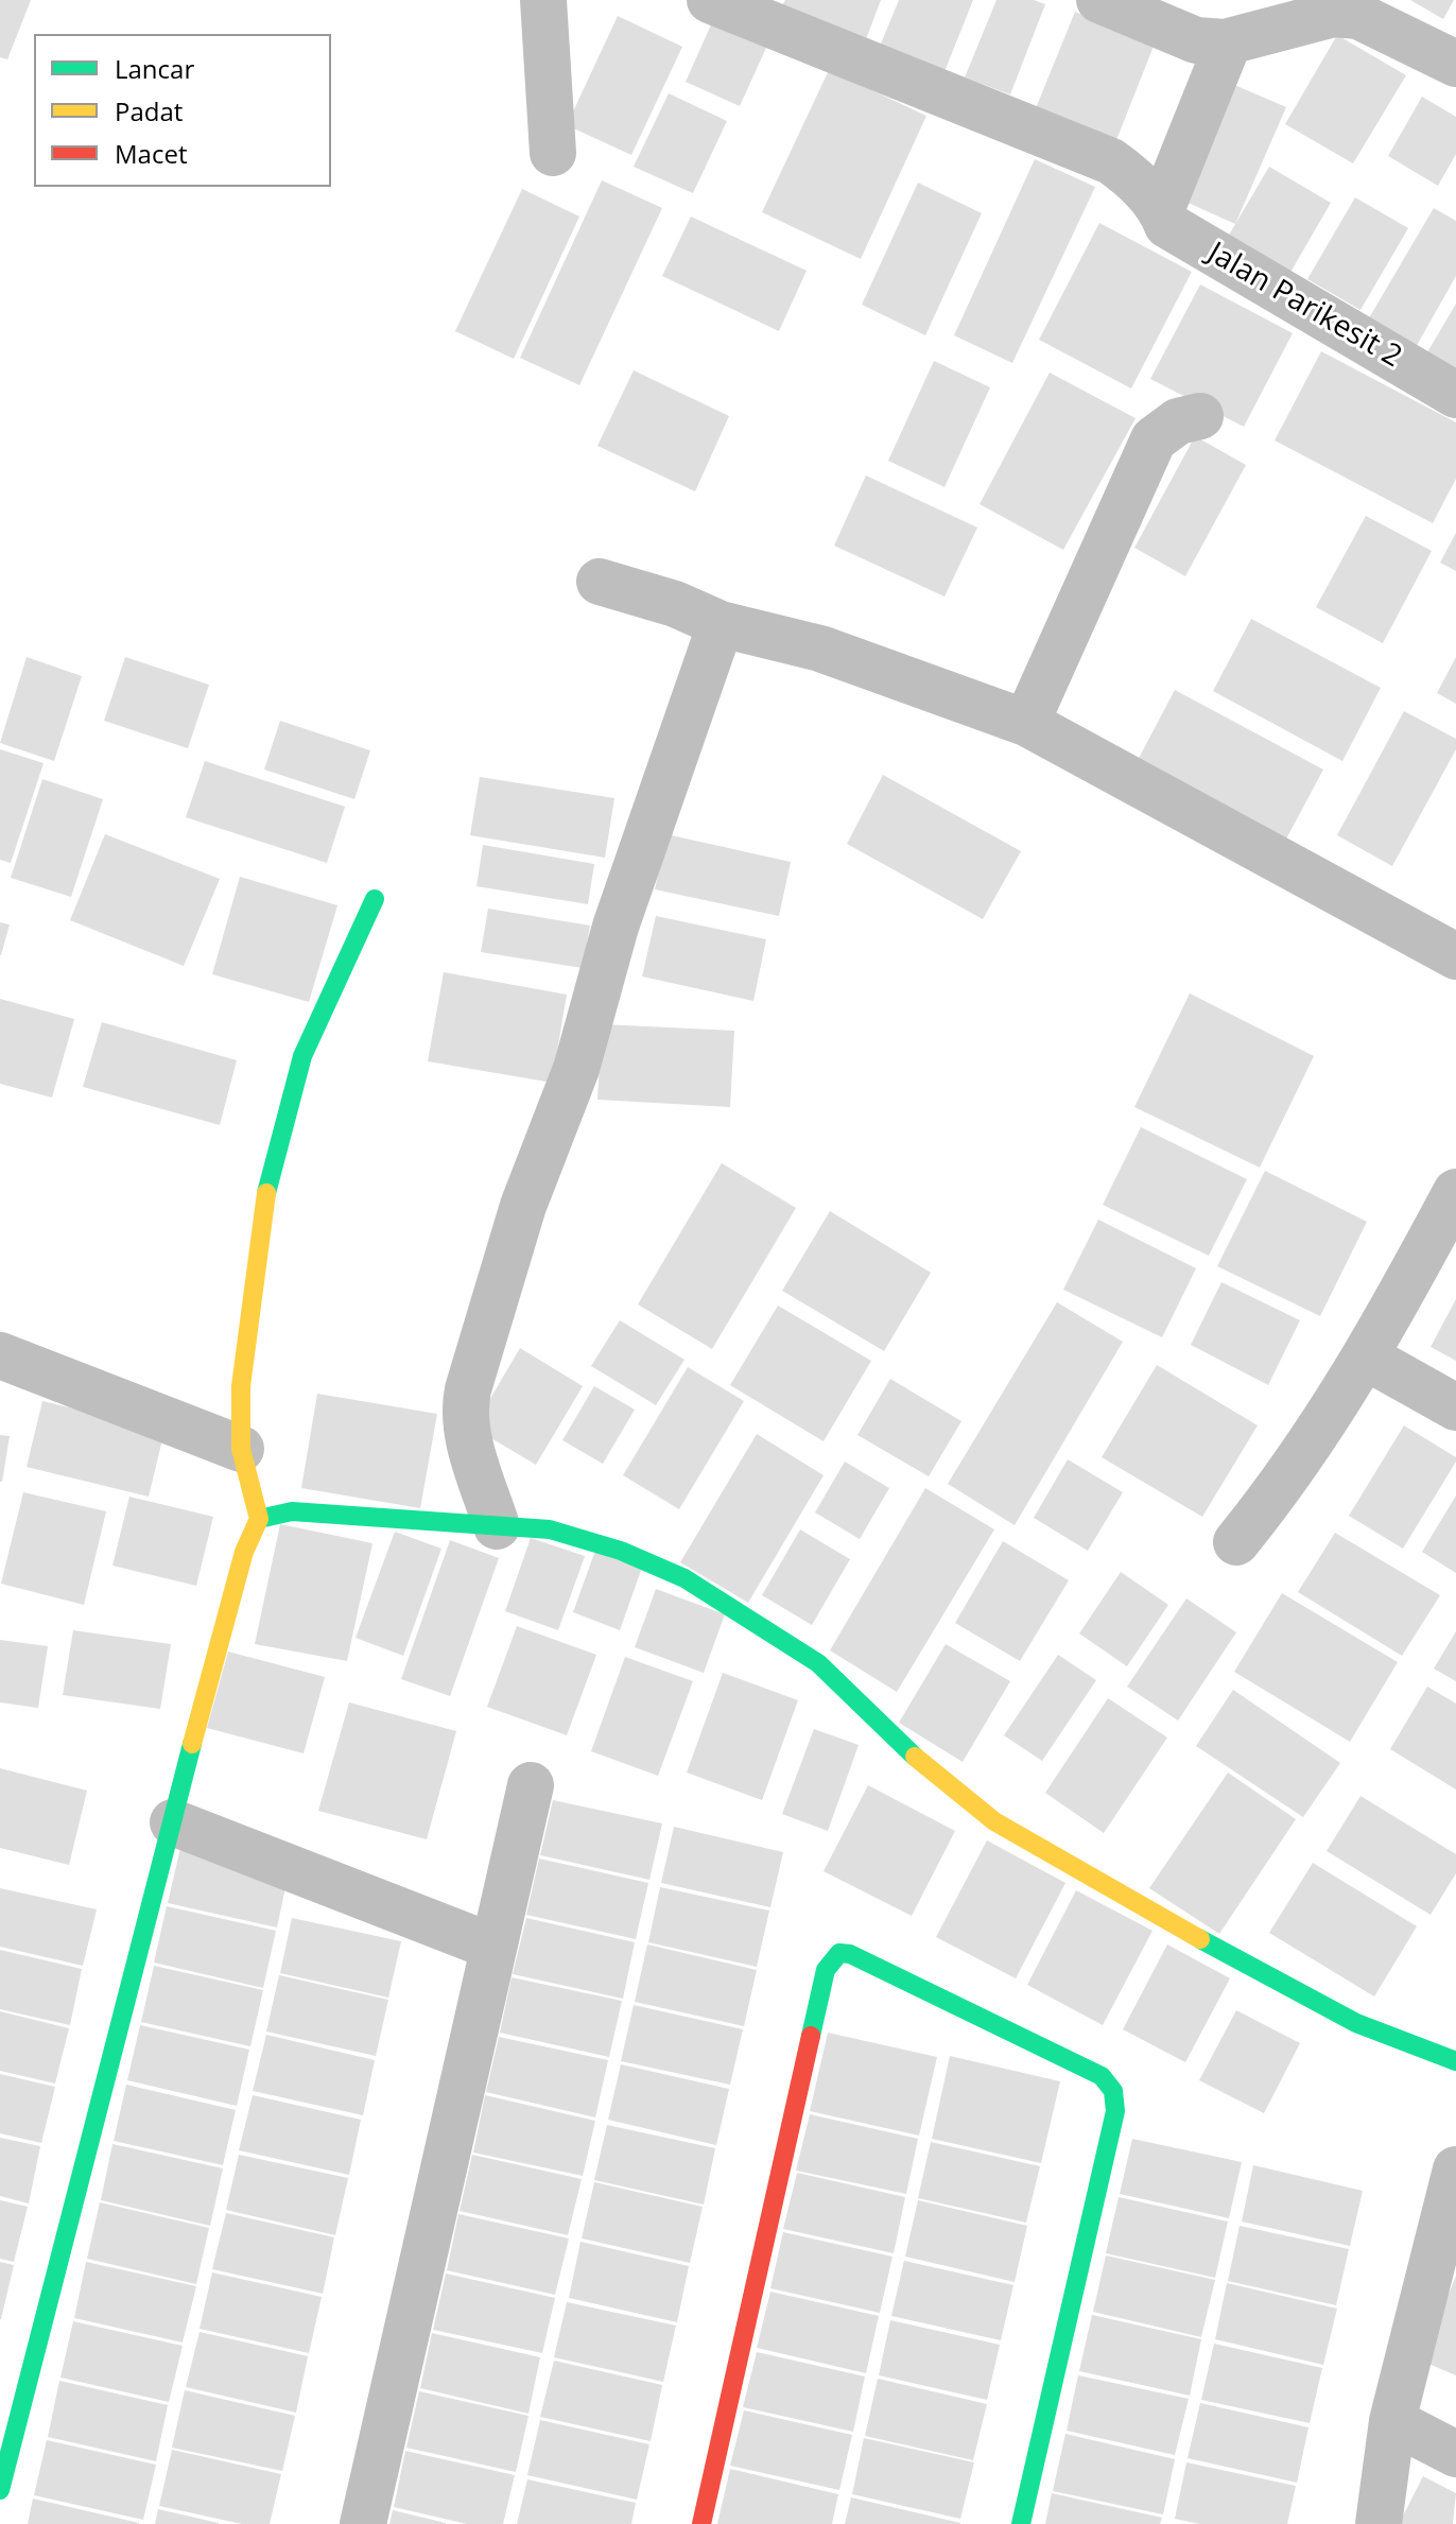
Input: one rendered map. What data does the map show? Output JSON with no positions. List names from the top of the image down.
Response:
{
  "streets": {
    "street": ["Jalan Parikesit 2"]
  },
  "legend": ["Lancar", "Padat", "Macet"]
}
